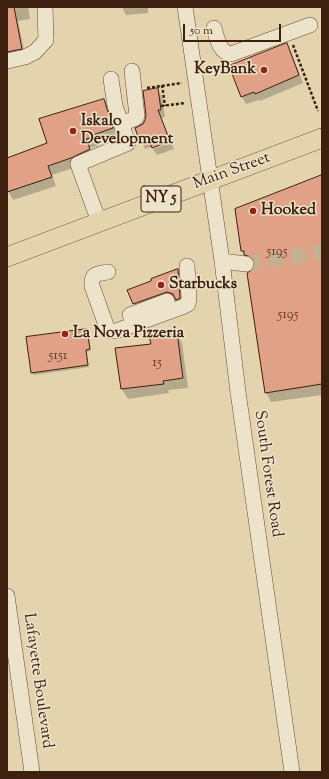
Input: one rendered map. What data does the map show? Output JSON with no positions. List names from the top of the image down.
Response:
{
  "streets": {
    "main road": ["Main Street", "NY 5"],
    "street": ["South Forest Road", "Lafayette Boulevard"]
  },
  "crossings": [
    ["Main Street", "South Forest Road"]
  ],
  "places": [
    "KeyBank",
    "Iskalo Development",
    "Hooked",
    "Starbucks",
    "La Nova Pizzeria"
  ],
  "house_numbers": [
    "5195",
    "5195",
    "5151",
    "15"
  ],
  "scale_bar": "50 m"
}
